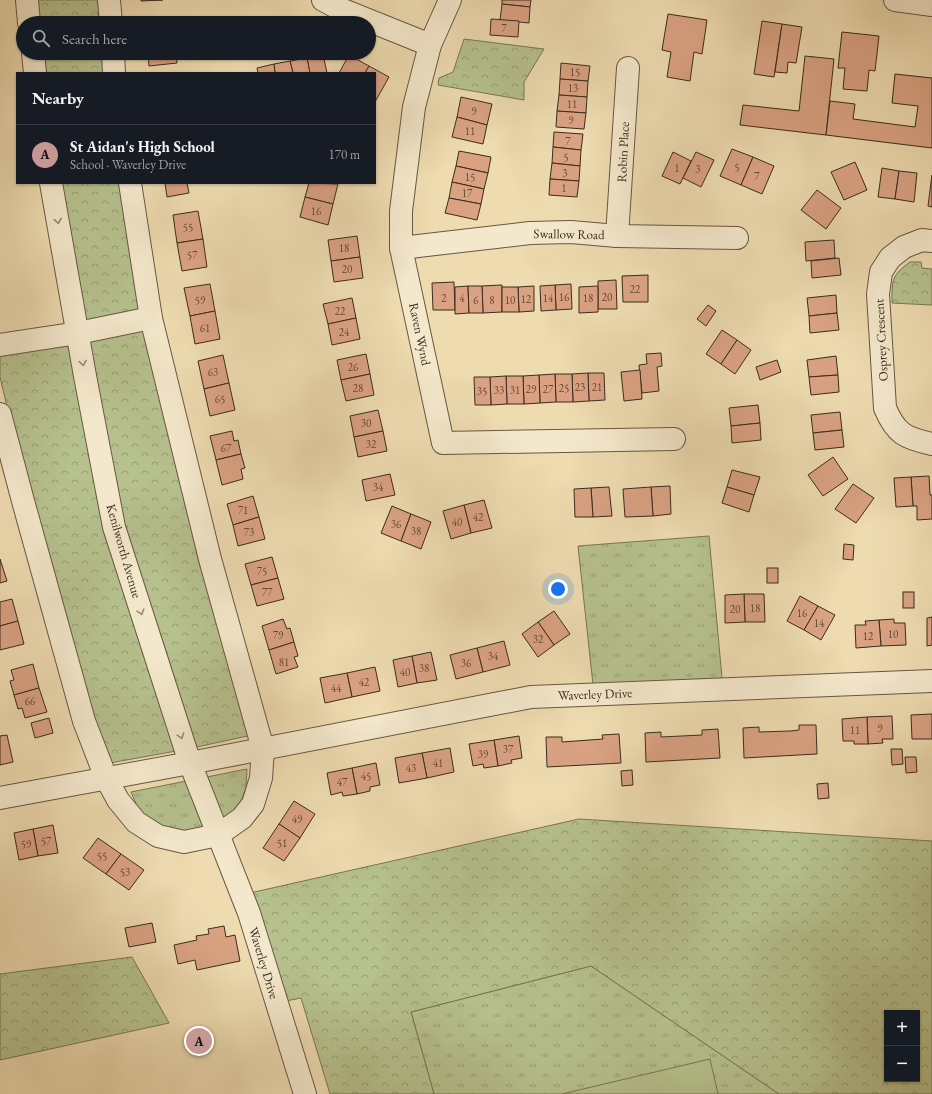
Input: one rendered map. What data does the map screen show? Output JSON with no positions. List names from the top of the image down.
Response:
{
  "streets": {
    "street": [
      "Robin Place",
      "Swallow Road",
      "Raven Wynd",
      "Osprey Crescent",
      "Kenilworth Avenue",
      "Waverley Drive"
    ]
  },
  "crossings": [
    ["Robin Place", "Swallow Road"],
    ["Swallow Road", "Raven Wynd"],
    ["Kenilworth Avenue", "Waverley Drive"]
  ],
  "house_numbers": [
    "7",
    "15",
    "13",
    "11",
    "9",
    "9",
    "11",
    "7",
    "5",
    "5",
    "1",
    "3",
    "3",
    "7",
    "15",
    "1",
    "17",
    "16",
    "55",
    "18",
    "57",
    "20",
    "22",
    "16",
    "20",
    "2",
    "4",
    "14",
    "18",
    "12",
    "59",
    "6",
    "8",
    "10",
    "22",
    "61",
    "24",
    "26",
    "63",
    "23",
    "21",
    "28",
    "25",
    "29",
    "27",
    "33",
    "31",
    "35",
    "65",
    "30",
    "32",
    "67",
    "34",
    "71",
    "42",
    "40",
    "36",
    "38",
    "73",
    "75",
    "77",
    "18",
    "20",
    "16",
    "14",
    "10",
    "79",
    "12",
    "32",
    "34",
    "81",
    "36",
    "38",
    "40",
    "42",
    "44",
    "66",
    "9",
    "11",
    "37",
    "39",
    "41",
    "43",
    "45",
    "47",
    "49",
    "57",
    "51",
    "59",
    "55",
    "53"
  ],
  "page": {
    "search": "Search here",
    "heading": "Nearby",
    "list": [
      {
        "mark": "A",
        "name": "St Aidan's High School",
        "note": "School · Waverley Drive",
        "value": "170 m"
      }
    ],
    "map_buttons": ["+", "−"],
    "pins": "A"
  }
}
